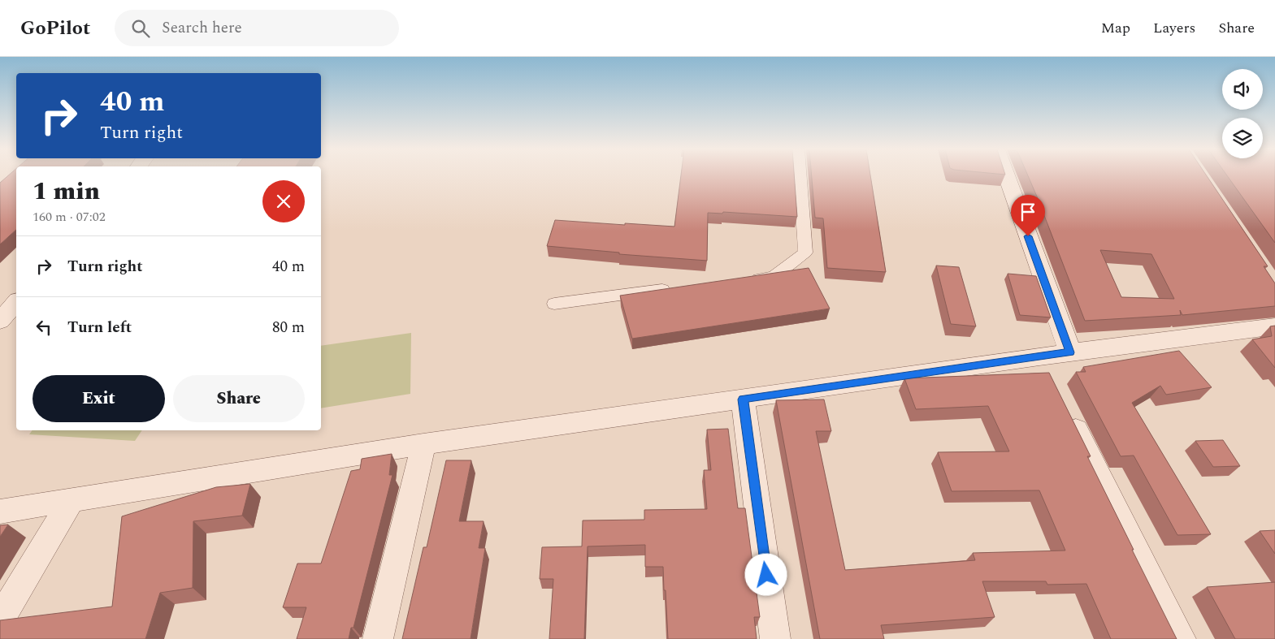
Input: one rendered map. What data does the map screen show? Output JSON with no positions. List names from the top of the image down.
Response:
{
  "page": {
    "header": "GoPilot",
    "search": "Search here",
    "nav": ["Map", "Layers", "Share"],
    "turn": ["40 m", "Turn right"],
    "heading": ["1 min", "160 m · 07:02"],
    "list": [
      {
        "name": "Turn right",
        "value": "40 m"
      },
      {
        "name": "Turn left",
        "value": "80 m"
      }
    ],
    "buttons": ["Exit", "Share"]
  }
}
